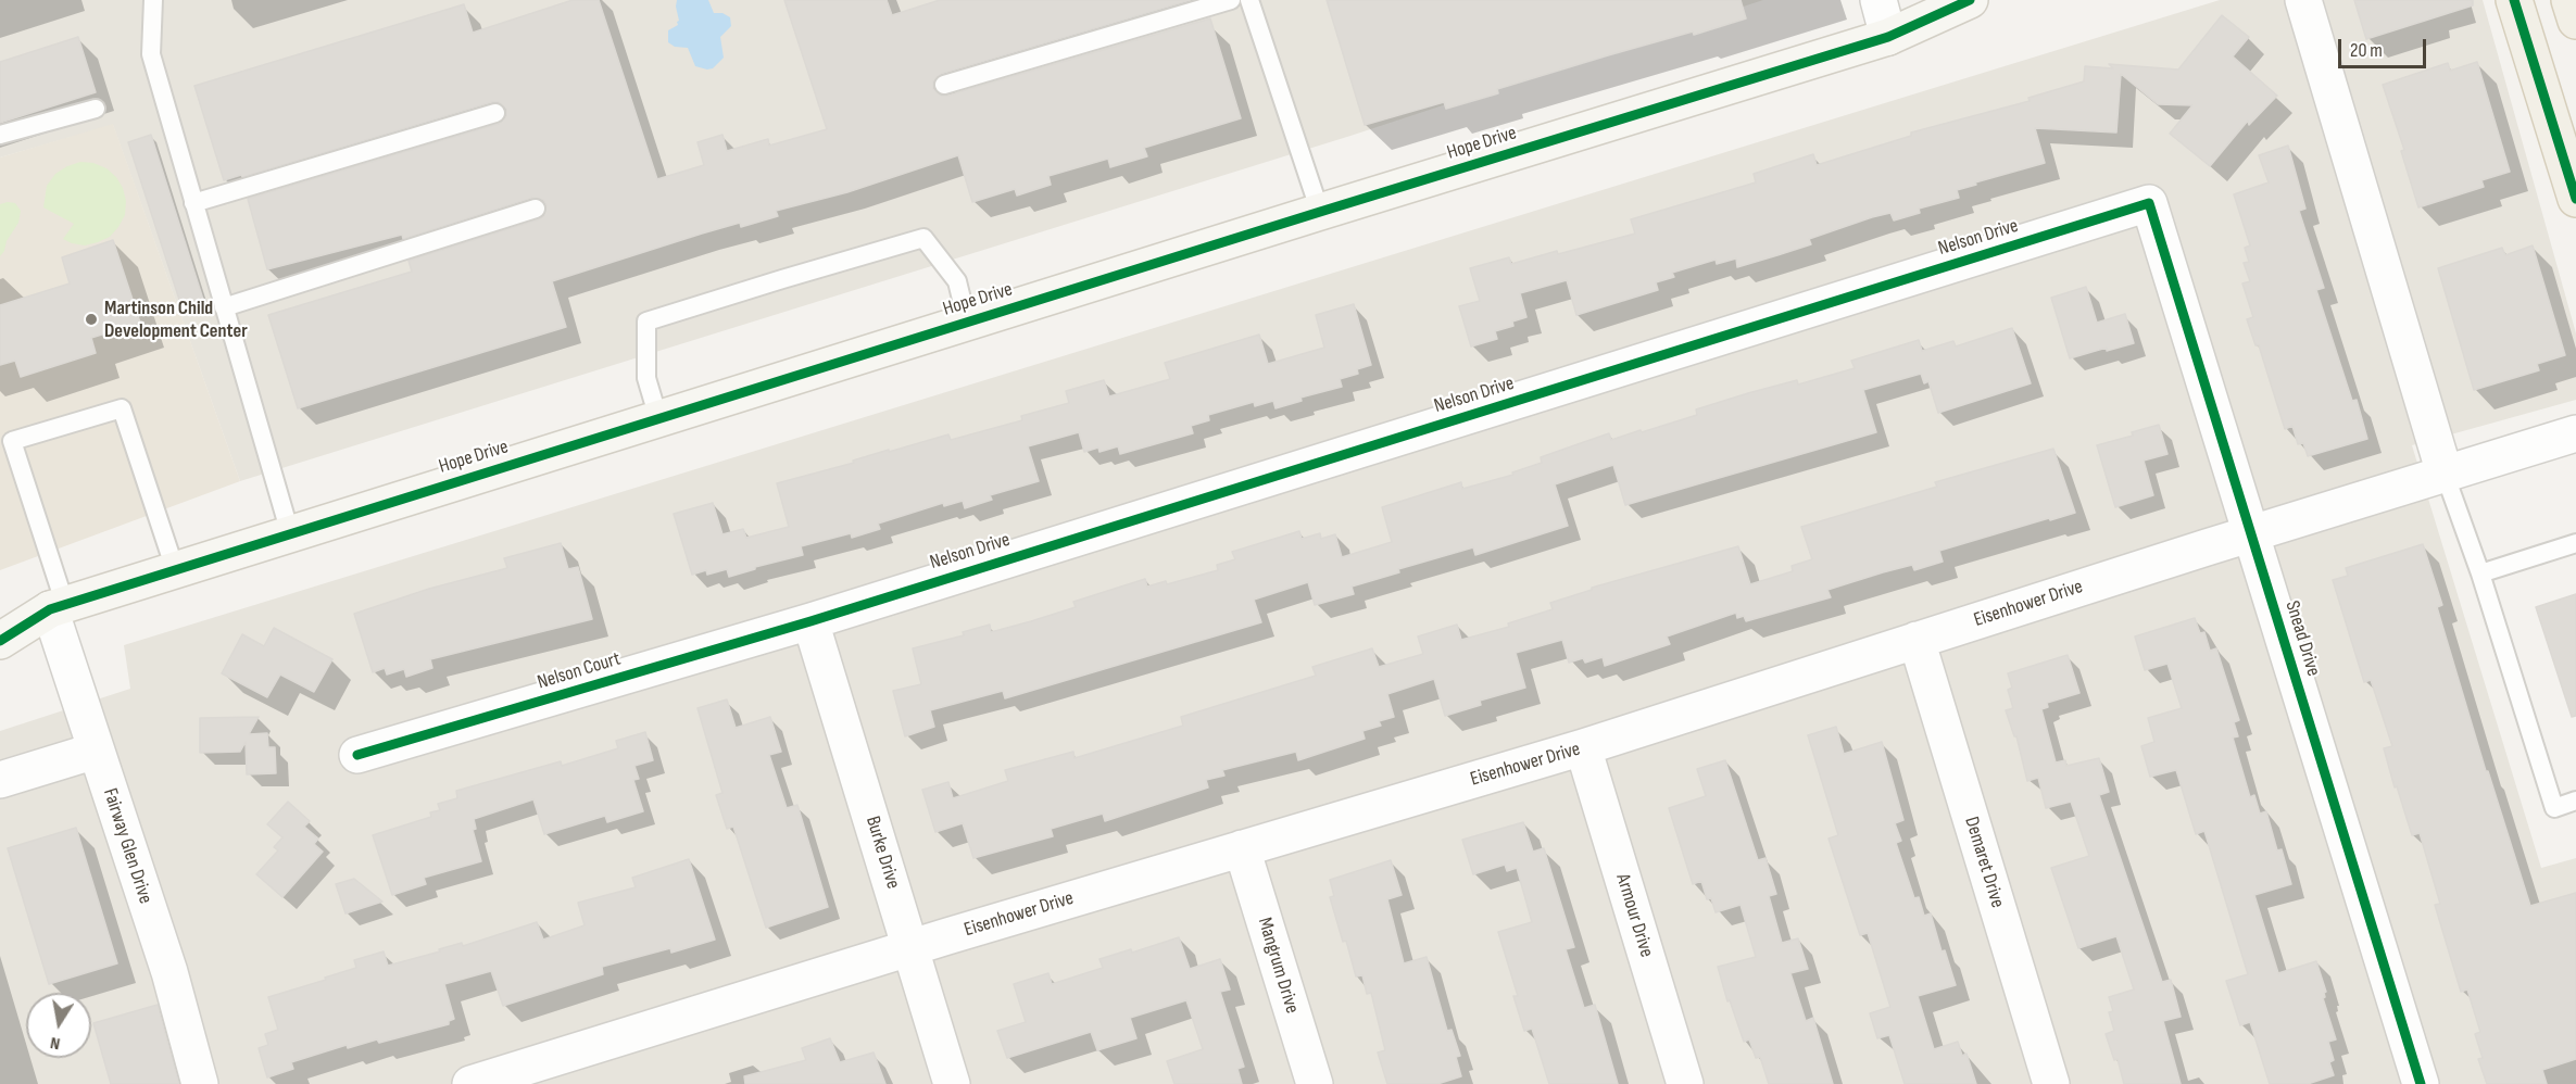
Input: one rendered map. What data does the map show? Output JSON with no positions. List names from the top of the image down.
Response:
{
  "streets": {
    "street": [
      "Hope Drive",
      "Nelson Drive",
      "Eisenhower Drive",
      "Snead Drive",
      "Nelson Court",
      "Fairway Glen Drive",
      "Burke Drive",
      "Demaret Drive",
      "Armour Drive",
      "Mangrum Drive"
    ]
  },
  "crossings": [
    ["Hope Drive", "Fairway Glen Drive"],
    ["Nelson Drive", "Snead Drive"],
    ["Nelson Drive", "Nelson Court"],
    ["Nelson Drive", "Burke Drive"],
    ["Eisenhower Drive", "Snead Drive"],
    ["Eisenhower Drive", "Burke Drive"],
    ["Eisenhower Drive", "Demaret Drive"],
    ["Eisenhower Drive", "Armour Drive"],
    ["Eisenhower Drive", "Mangrum Drive"],
    ["Nelson Court", "Burke Drive"]
  ],
  "places": ["Martinson Child Development Center"],
  "scale_bar": "20 m",
  "north": "bottom"
}
